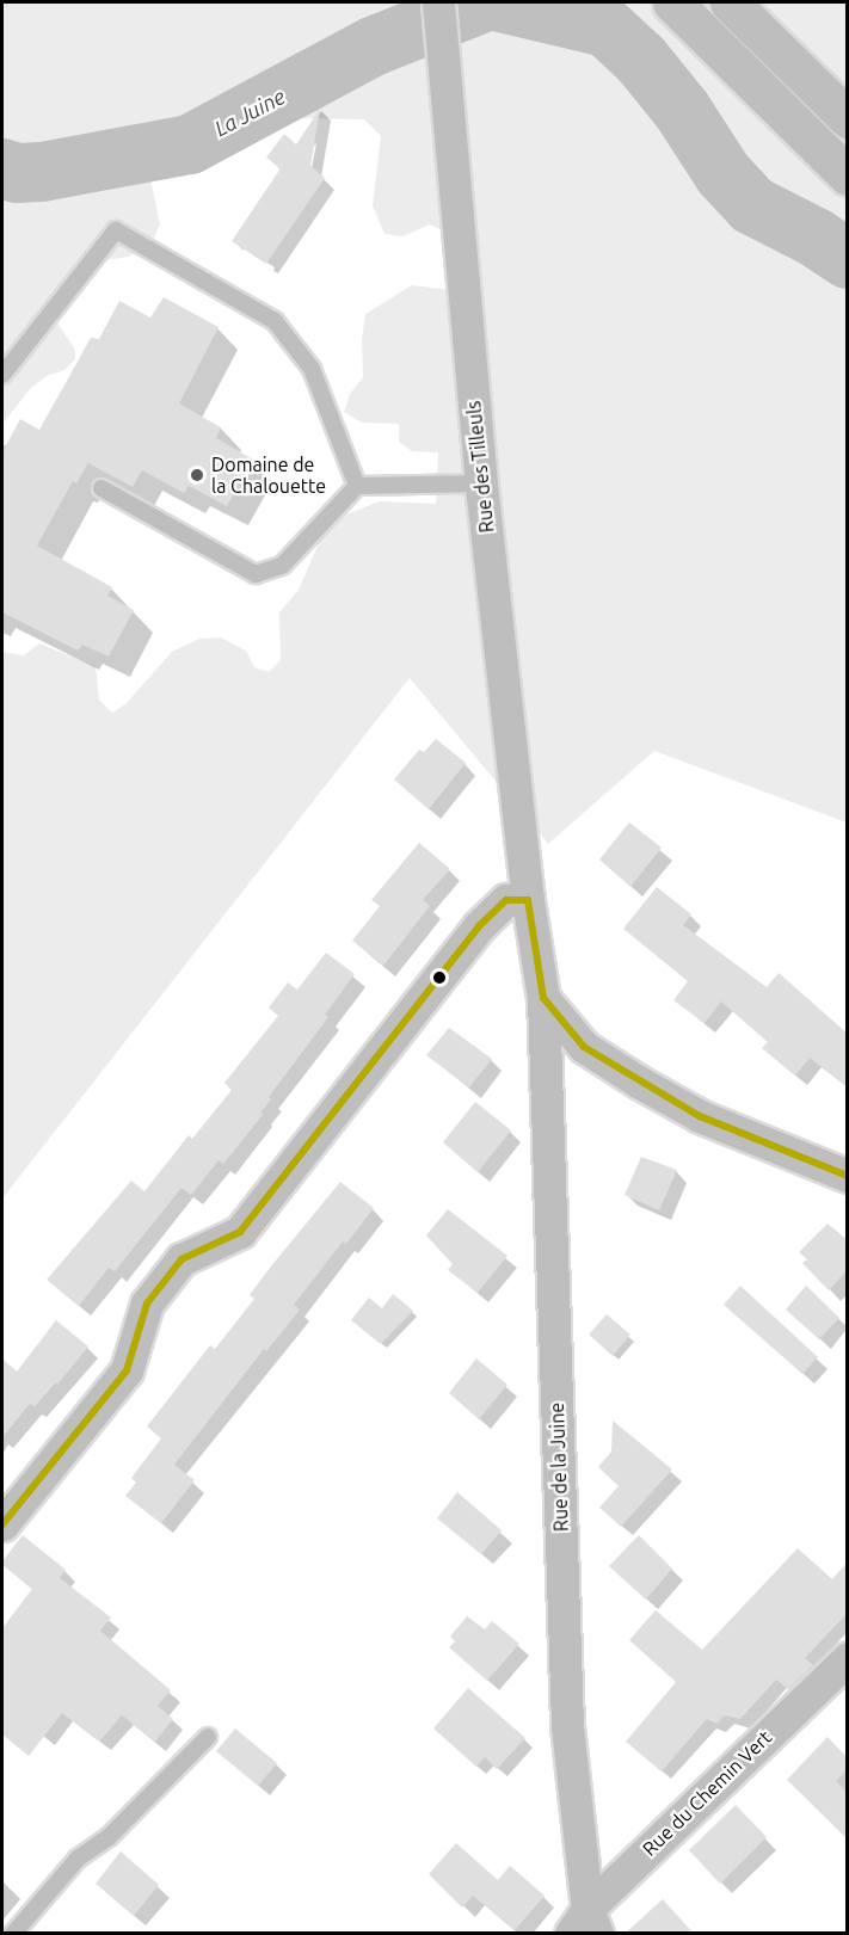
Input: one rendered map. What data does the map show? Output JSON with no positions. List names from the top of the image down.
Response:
{
  "streets": {
    "street": ["Rue des Tilleuls", "Rue de la Juine", "Rue du Chemin Vert"]
  },
  "crossings": [
    ["Rue des Tilleuls", "Rue de la Juine"],
    ["Rue de la Juine", "Rue du Chemin Vert"]
  ],
  "water": ["La Juine"],
  "places": ["Domaine de la Chalouette"]
}
